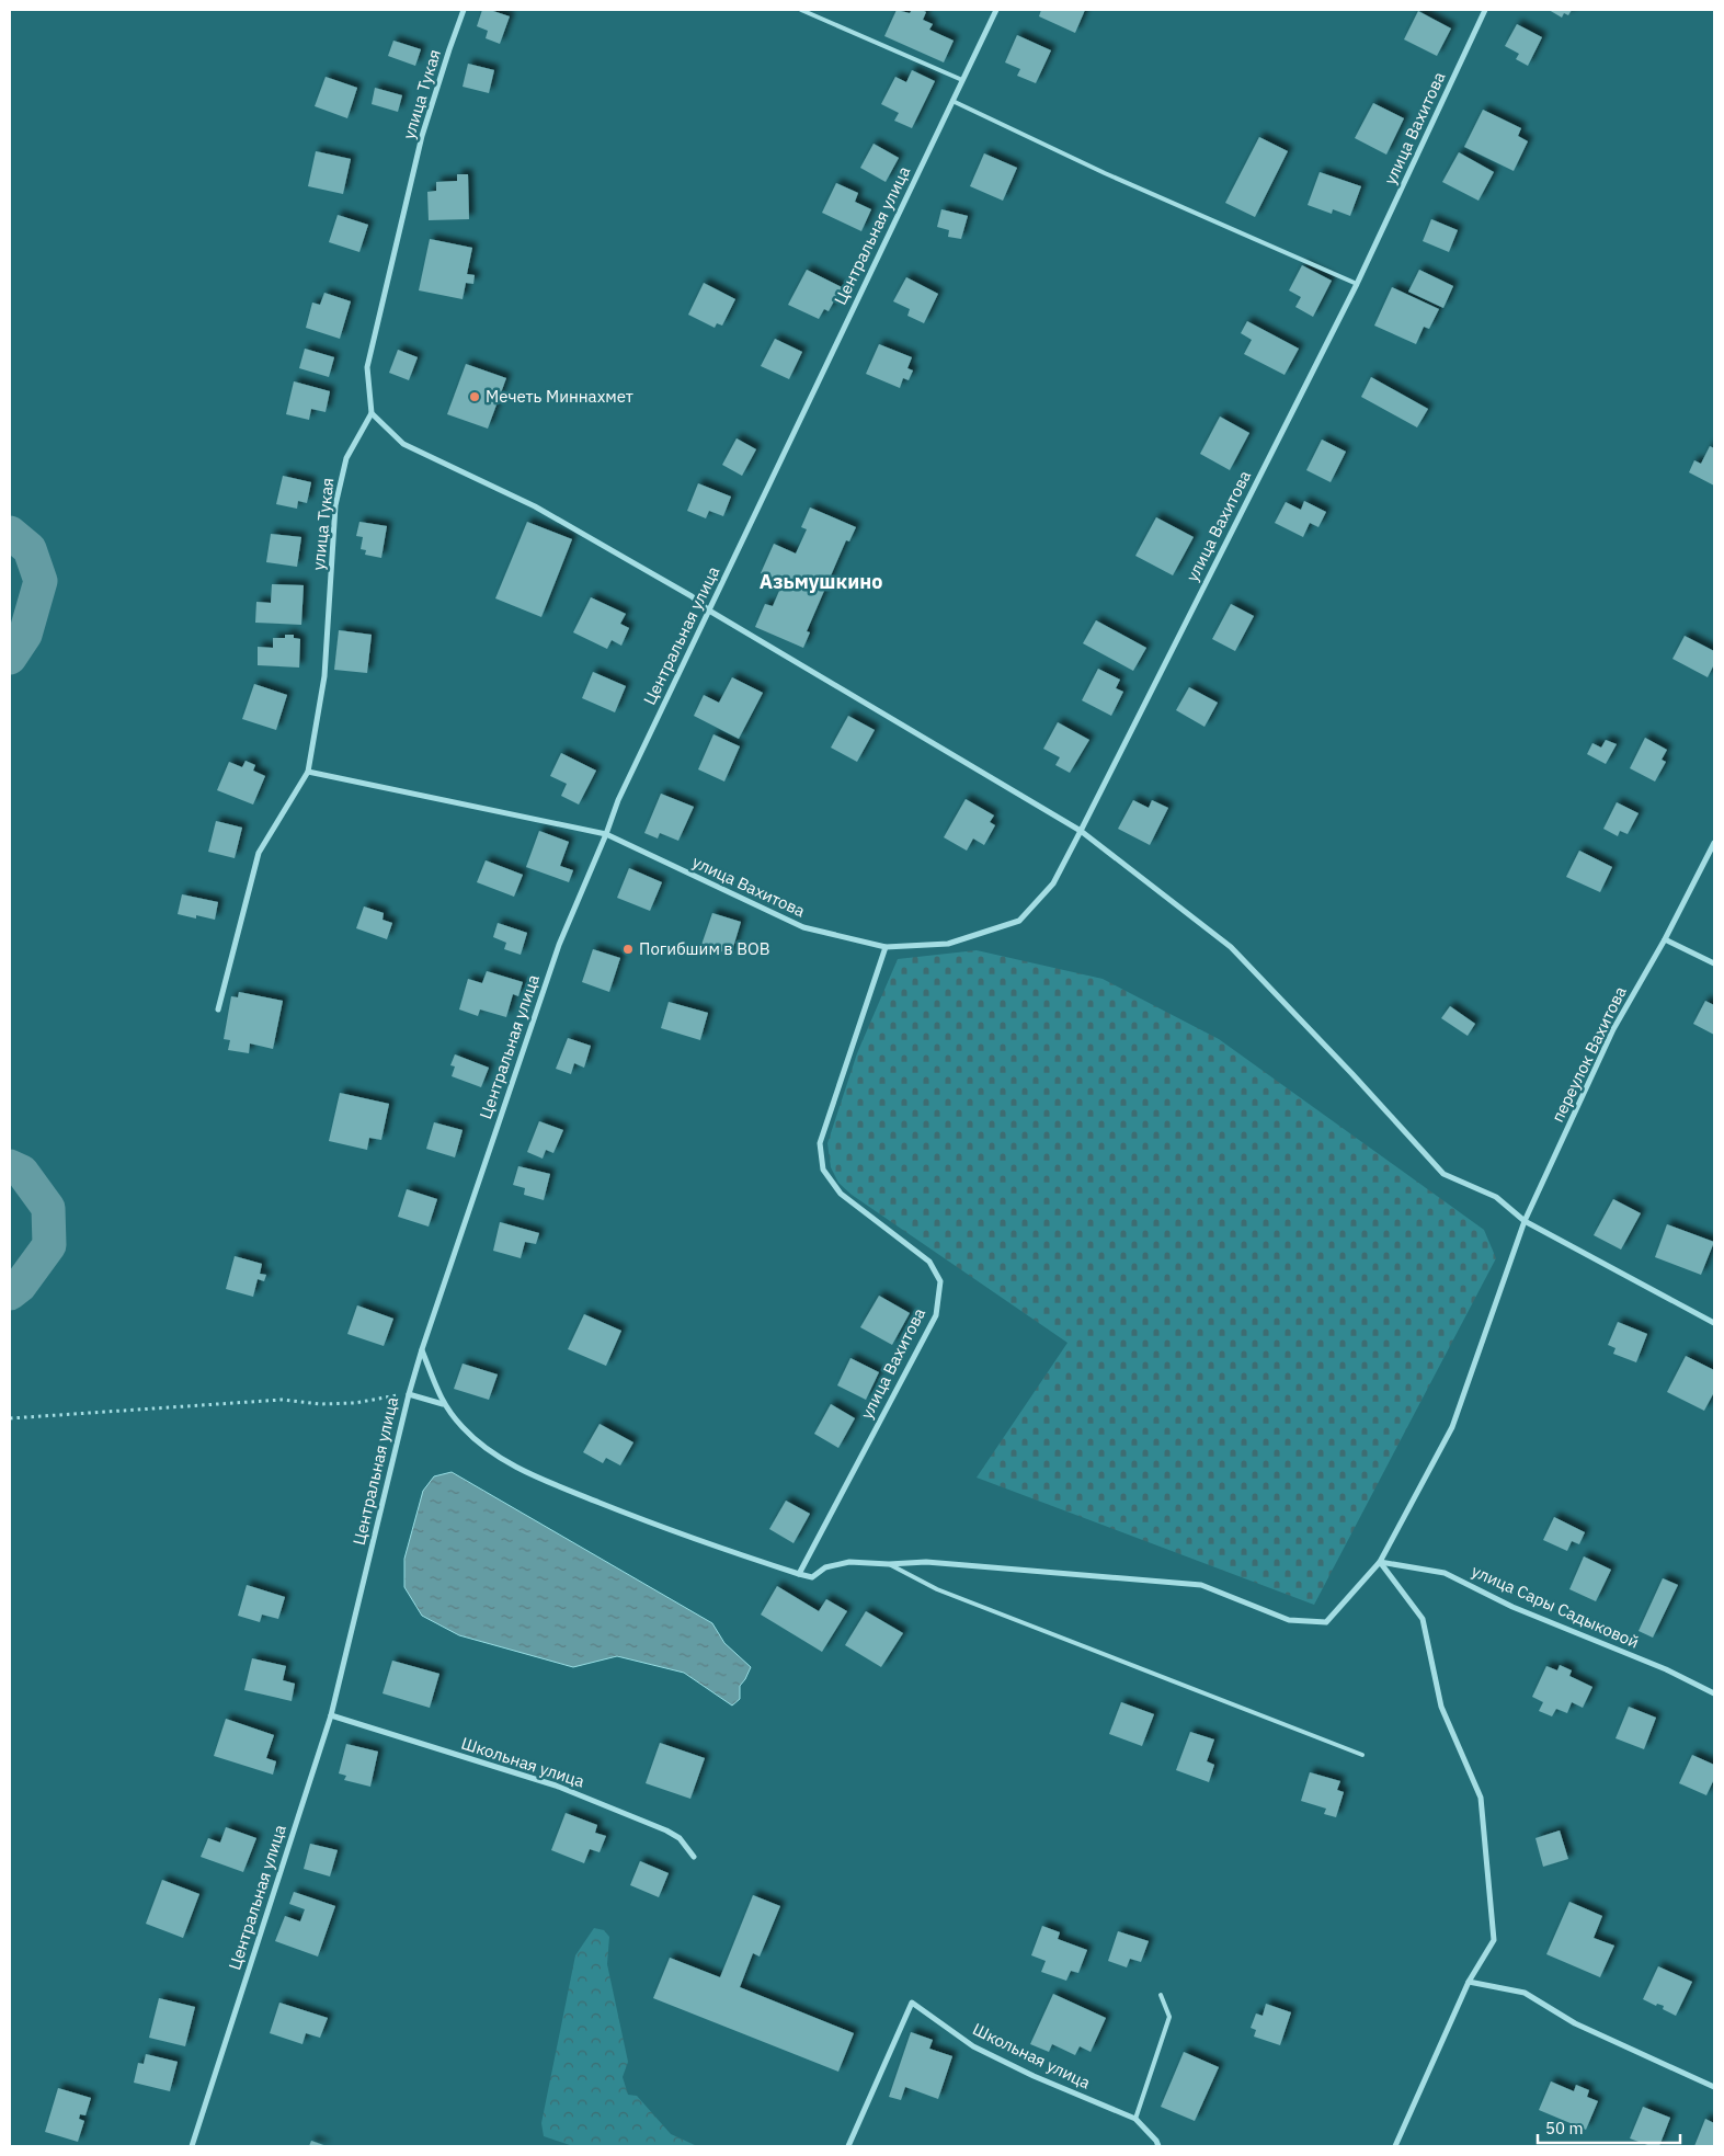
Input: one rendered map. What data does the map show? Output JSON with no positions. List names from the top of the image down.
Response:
{
  "streets": {
    "street": [
      "улица Тукая",
      "улица Вахитова",
      "Центральная улица",
      "переулок Вахитова",
      "улица Сары Садыковой",
      "Школьная улица"
    ]
  },
  "crossings": [
    ["улица Тукая", "улица Вахитова"],
    ["улица Вахитова", "Центральная улица"],
    ["Центральная улица", "Школьная улица"],
    ["переулок Вахитова", "улица Сары Садыковой"]
  ],
  "districts": ["Азьмушкино"],
  "places": ["Мечеть Миннахмет", "Погибшим в ВОВ"],
  "scale_bar": "50 m"
}
